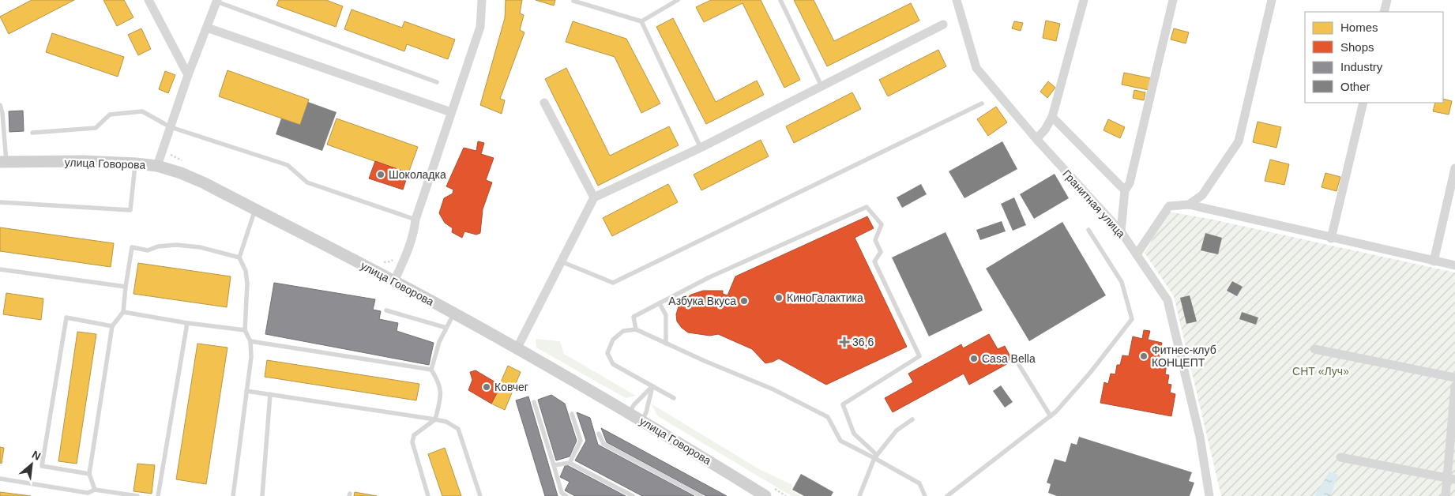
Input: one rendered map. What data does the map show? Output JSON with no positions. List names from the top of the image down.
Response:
{
  "streets": {
    "main road": ["улица Говорова"],
    "street": ["Гранитная улица"]
  },
  "parks": ["СНТ «Луч»"],
  "places": {
    "other": [
      "Шоколадка",
      "КиноГалактика",
      "Азбука Вкуса",
      "Фитнес-клуб КОНЦЕПТ",
      "Casa Bella",
      "Ковчег"
    ],
    "health": ["36,6"]
  },
  "legend": [
    "Homes",
    "Shops",
    "Industry",
    "Other"
  ],
  "north": "top right"
}
